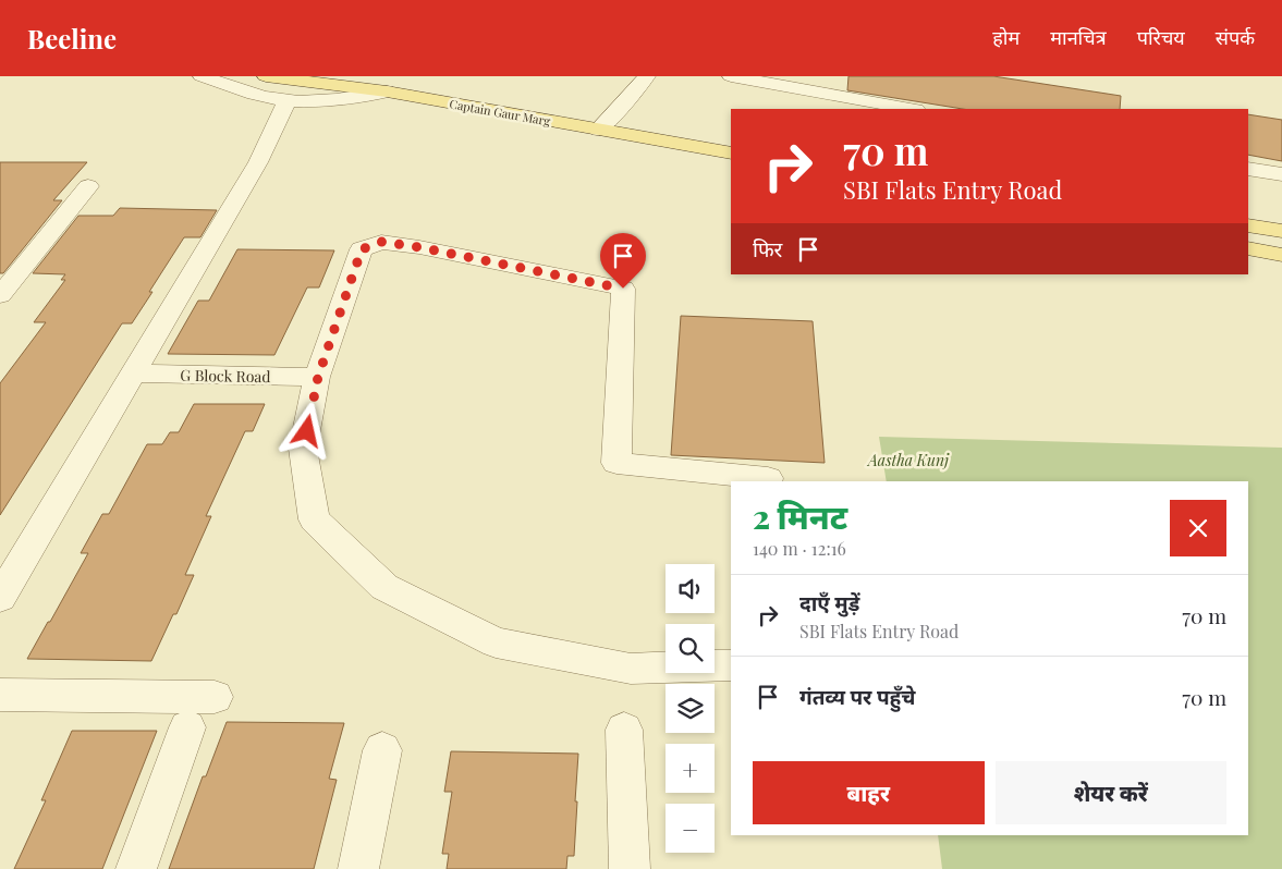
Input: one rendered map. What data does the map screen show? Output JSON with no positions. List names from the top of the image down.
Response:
{
  "streets": {
    "main road": ["Captain Gaur Marg"],
    "street": ["G Block Road"]
  },
  "parks": ["Aastha Kunj"],
  "page": {
    "header": "Beeline",
    "nav": [
      "होम",
      "मानचित्र",
      "परिचय",
      "संपर्क"
    ],
    "turn": ["70 m", "SBI Flats Entry Road"],
    "then": "फिर",
    "heading": ["2 मिनट", "140 m · 12:16"],
    "map_buttons": ["+", "−"],
    "list": [
      {
        "name": "दाएँ मुड़ें",
        "note": "SBI Flats Entry Road",
        "value": "70 m"
      },
      {
        "name": "गंतव्य पर पहुँचे",
        "value": "70 m"
      }
    ],
    "buttons": ["बाहर", "शेयर करें"]
  }
}
